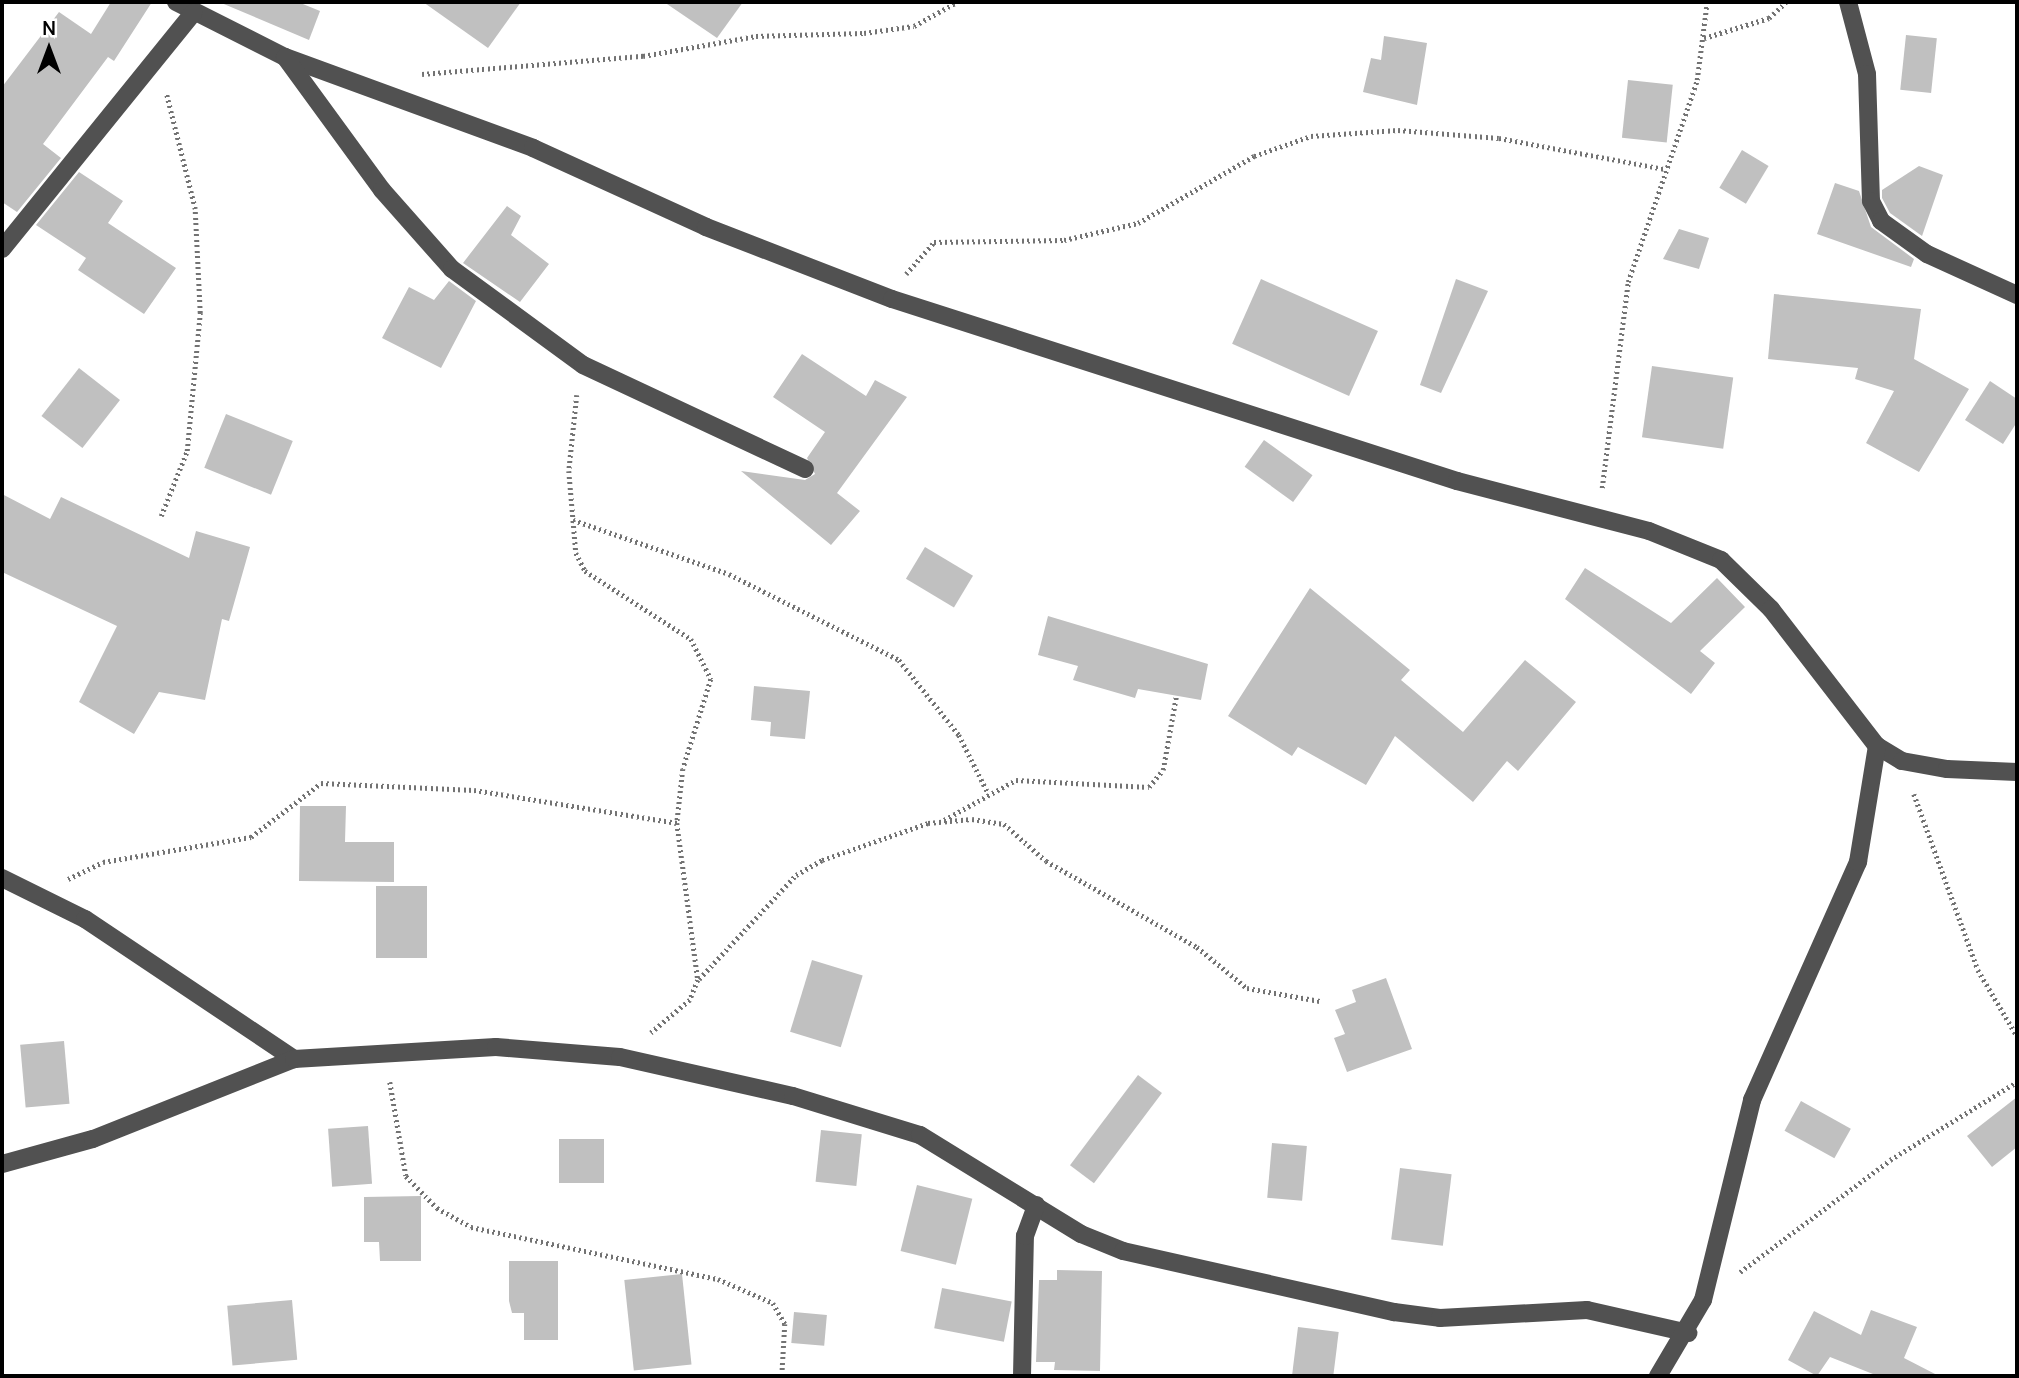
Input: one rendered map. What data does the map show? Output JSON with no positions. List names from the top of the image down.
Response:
{
  "north": "top"
}
